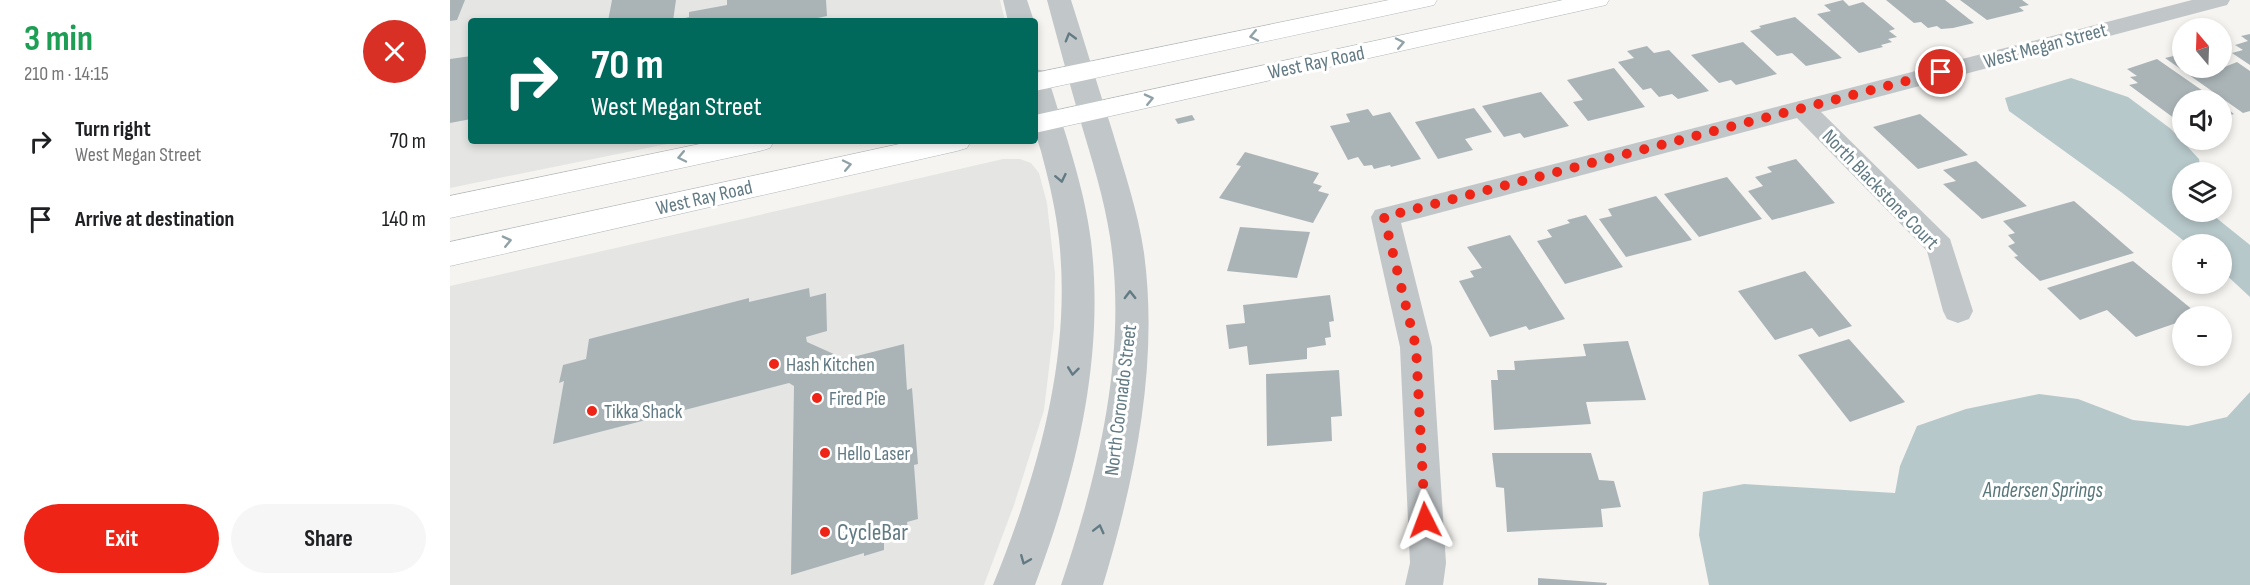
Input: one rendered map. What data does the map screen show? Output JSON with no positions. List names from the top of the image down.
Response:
{
  "streets": {
    "main road": ["West Ray Road"],
    "street": ["West Megan Street", "North Blackstone Court", "North Coronado Street"]
  },
  "crossings": [
    ["West Megan Street", "North Blackstone Court"],
    ["West Ray Road", "North Coronado Street"]
  ],
  "water": ["Andersen Springs"],
  "places": [
    "Hash Kitchen",
    "Fired Pie",
    "Tikka Shack",
    "Hello Laser",
    "CycleBar"
  ],
  "north": "top",
  "page": {
    "heading": ["3 min", "210 m · 14:15"],
    "map_buttons": ["+", "−"],
    "turn": ["70 m", "West Megan Street"],
    "list": [
      {
        "name": "Turn right",
        "note": "West Megan Street",
        "value": "70 m"
      },
      {
        "name": "Arrive at destination",
        "value": "140 m"
      }
    ],
    "buttons": ["Exit", "Share"]
  }
}
